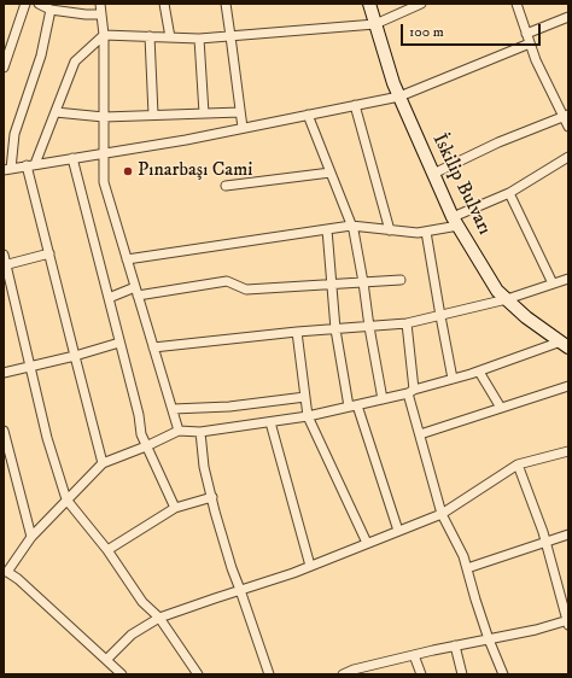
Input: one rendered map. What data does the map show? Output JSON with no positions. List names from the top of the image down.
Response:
{
  "streets": {
    "main road": ["İskilip Bulvarı"]
  },
  "places": ["Pınarbaşı Cami"],
  "scale_bar": "100 m"
}
